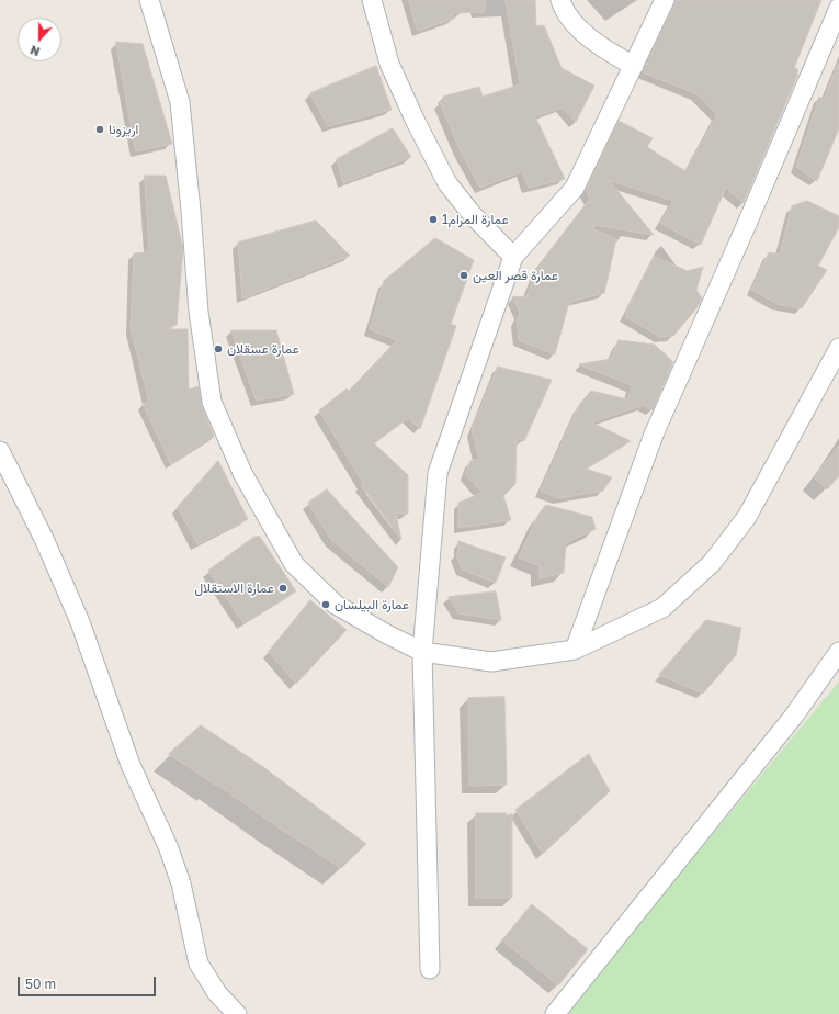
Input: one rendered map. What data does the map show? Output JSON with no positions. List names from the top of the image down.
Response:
{
  "places": [
    "اريزونا",
    "عمارة المرام1",
    "عمارة قصر العين",
    "عمارة عسقلان",
    "عمارة الاستقلال",
    "عمارة البيلسان"
  ],
  "scale_bar": "50 m",
  "north": "bottom"
}
